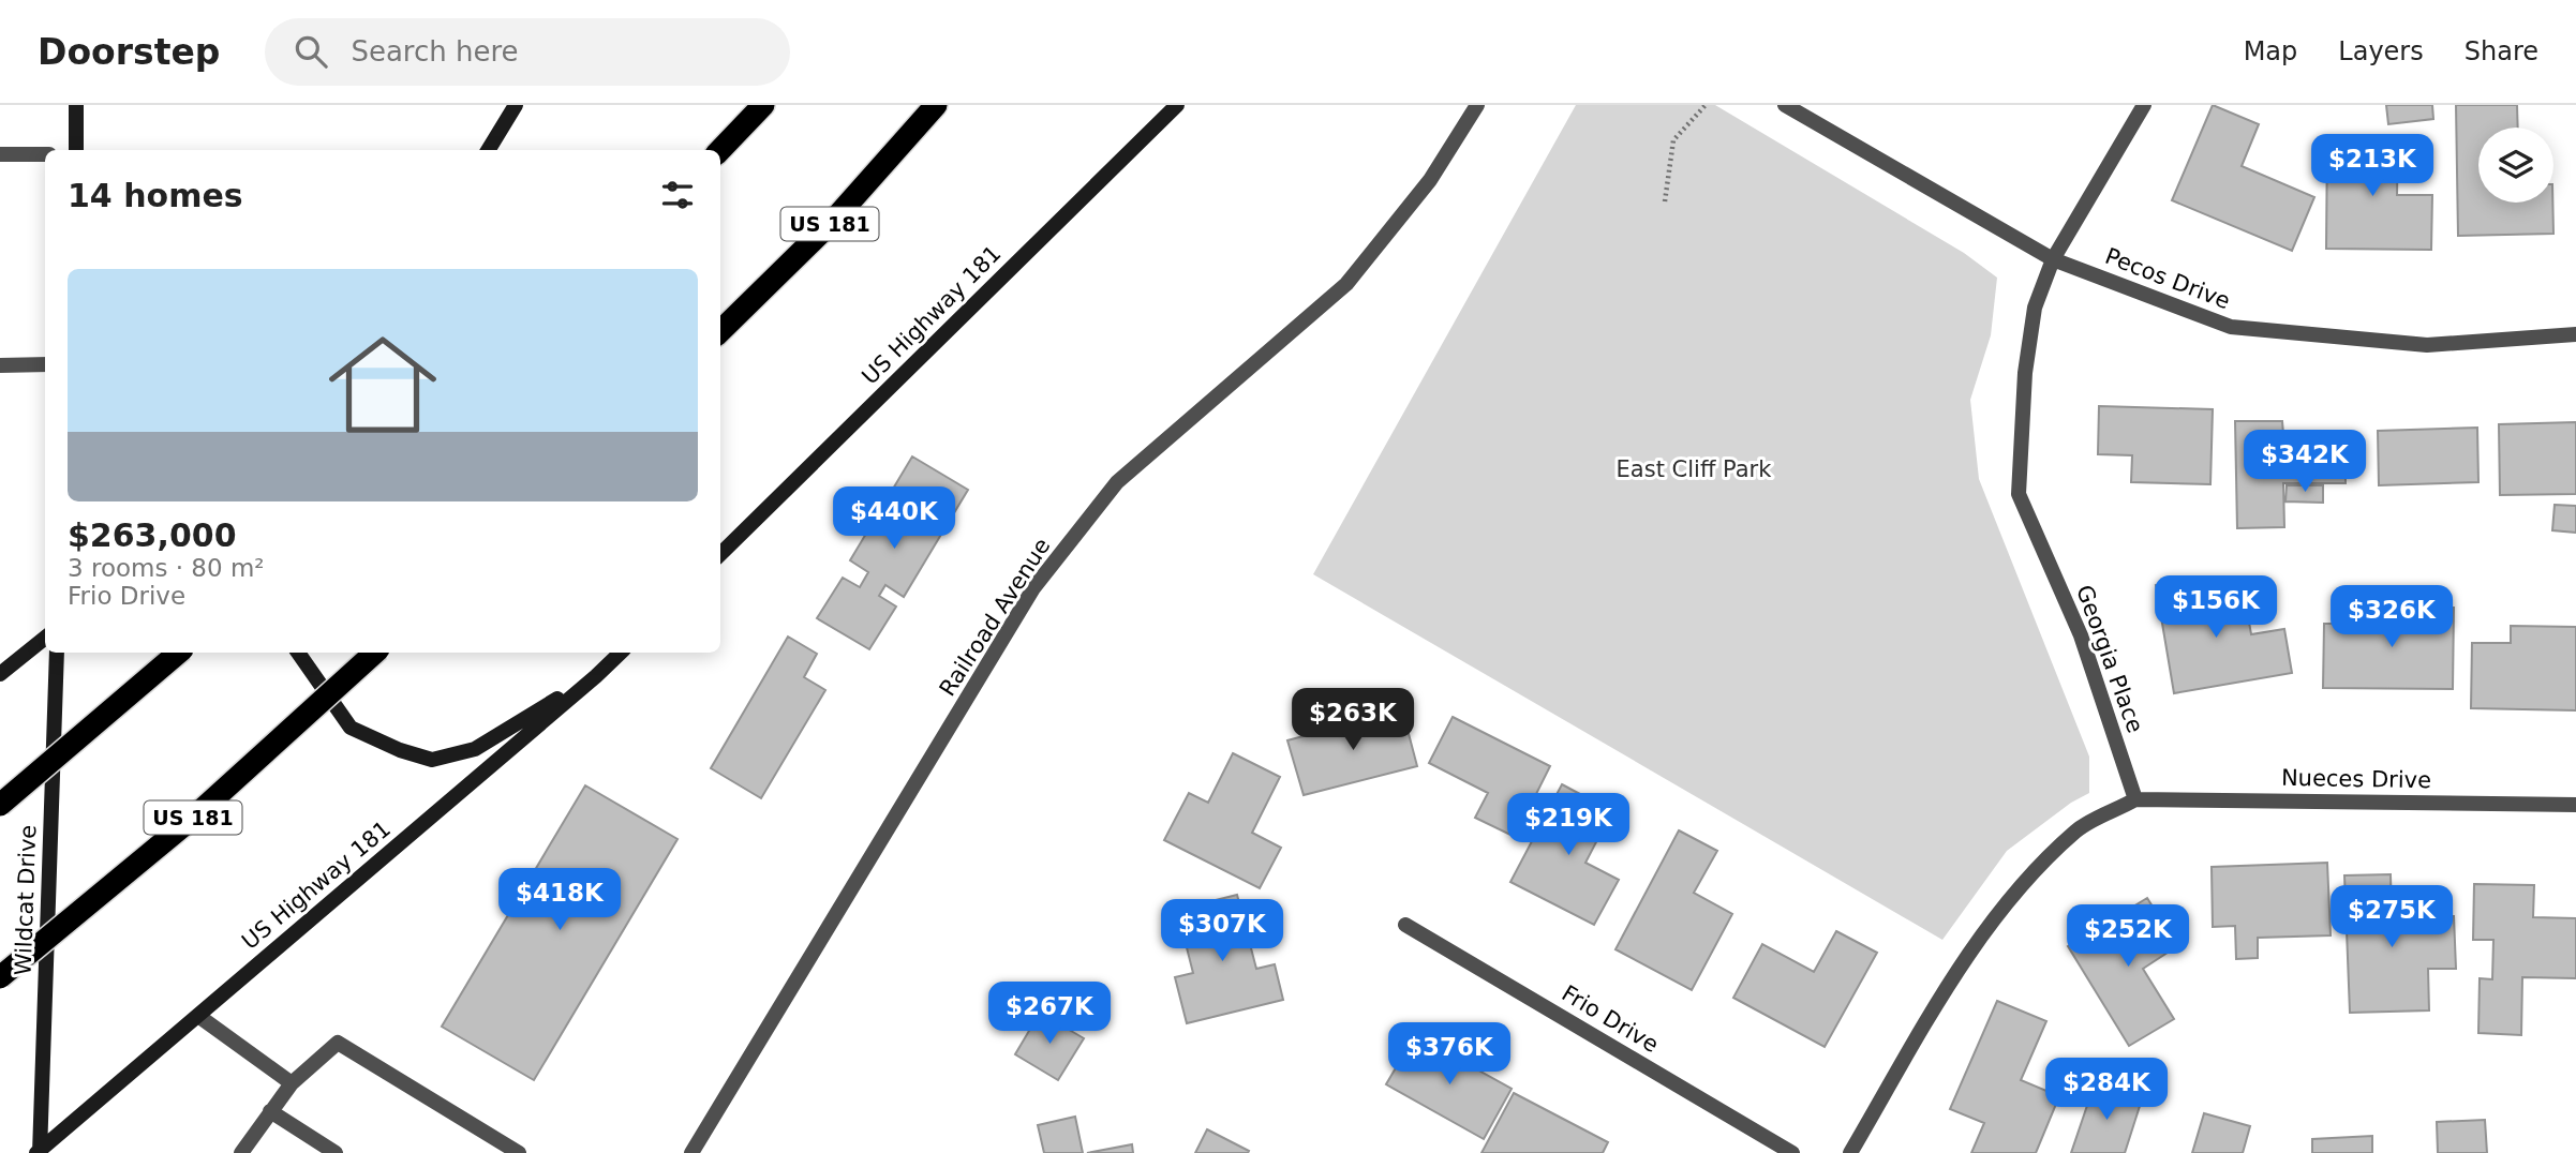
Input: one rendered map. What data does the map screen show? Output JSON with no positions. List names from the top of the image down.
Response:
{
  "streets": {
    "highway": ["US 181"],
    "main road": ["US Highway 181", "Wildcat Drive"],
    "street": [
      "Pecos Drive",
      "Railroad Avenue",
      "Georgia Place",
      "Nueces Drive",
      "Frio Drive"
    ]
  },
  "crossings": [
    ["Pecos Drive", "Georgia Place"],
    ["US Highway 181", "Wildcat Drive"],
    ["Georgia Place", "Nueces Drive"]
  ],
  "parks": ["East Cliff Park"],
  "page": {
    "header": "Doorstep",
    "search": "Search here",
    "nav": ["Map", "Layers", "Share"],
    "price": [
      "$213K",
      "$342K",
      "$440K",
      "$156K",
      "$326K",
      "$263K",
      "$219K",
      "$418K",
      "$275K",
      "$307K",
      "$252K",
      "$267K",
      "$376K",
      "$284K"
    ],
    "heading": "14 homes",
    "list": [
      {
        "name": "$263,000",
        "note": "3 rooms · 80 m² · Frio Drive"
      }
    ]
  }
}
